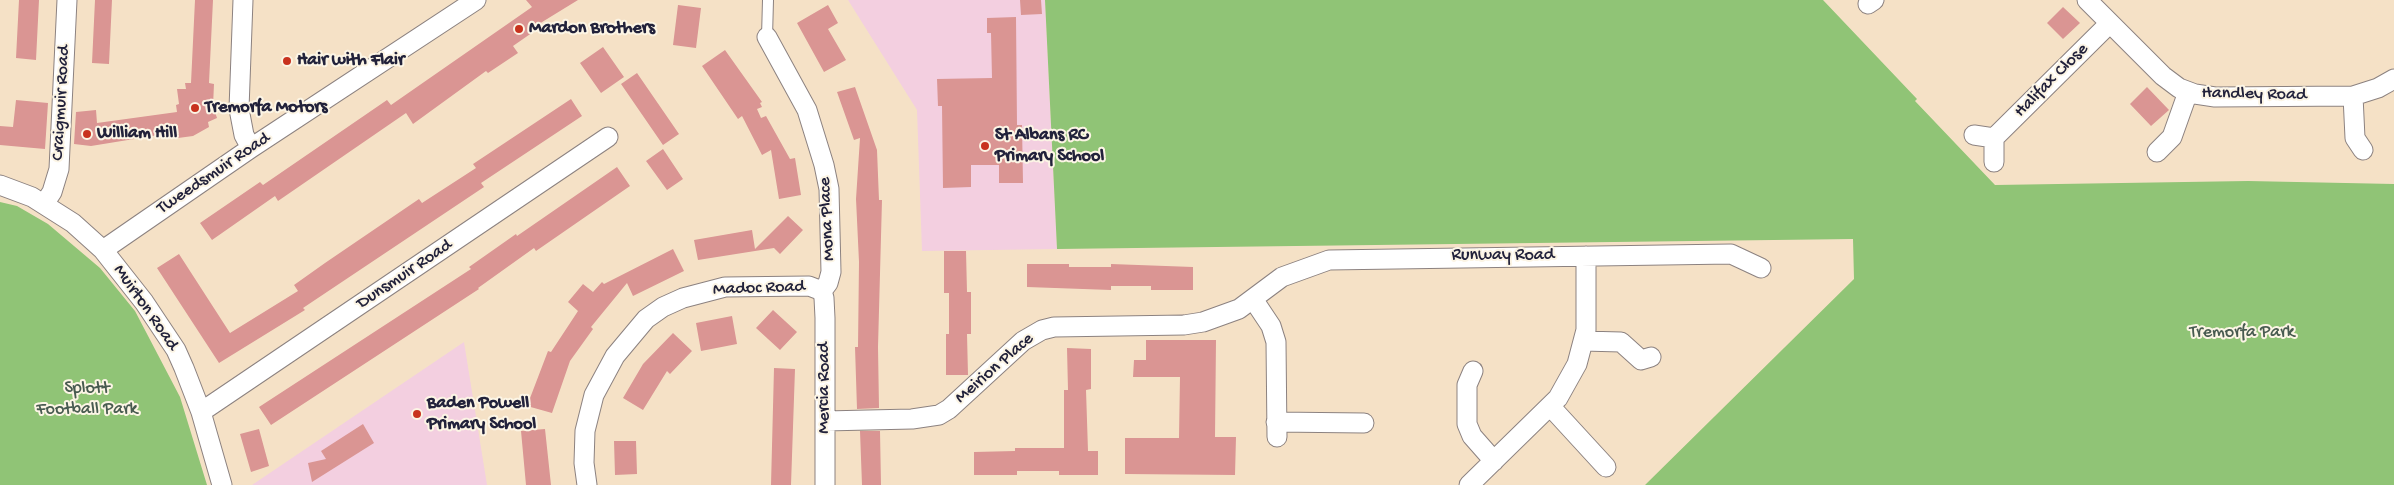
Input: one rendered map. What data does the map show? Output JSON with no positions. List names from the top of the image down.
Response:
{
  "streets": {
    "street": [
      "Halifax Close",
      "Handley Road",
      "Craigmuir Road",
      "Tweedsmuir Road",
      "Mona Place",
      "Runway Road",
      "Dunsmuir Road",
      "Madoc Road",
      "Muirton Road",
      "Meirion Place",
      "Mercia Road"
    ]
  },
  "crossings": [
    ["Halifax Close", "Handley Road"],
    ["Craigmuir Road", "Muirton Road"],
    ["Tweedsmuir Road", "Muirton Road"],
    ["Mona Place", "Madoc Road"],
    ["Mona Place", "Mercia Road"],
    ["Runway Road", "Meirion Place"],
    ["Dunsmuir Road", "Muirton Road"],
    ["Madoc Road", "Mercia Road"],
    ["Meirion Place", "Mercia Road"]
  ],
  "parks": ["Tremorfa Park", "Splott Football Park"],
  "places": [
    "Mardon Brothers",
    "Hair with Flair",
    "Tremorfa Motors",
    "William Hill",
    "St Albans RC Primary School",
    "Baden Powell Primary School"
  ]
}
